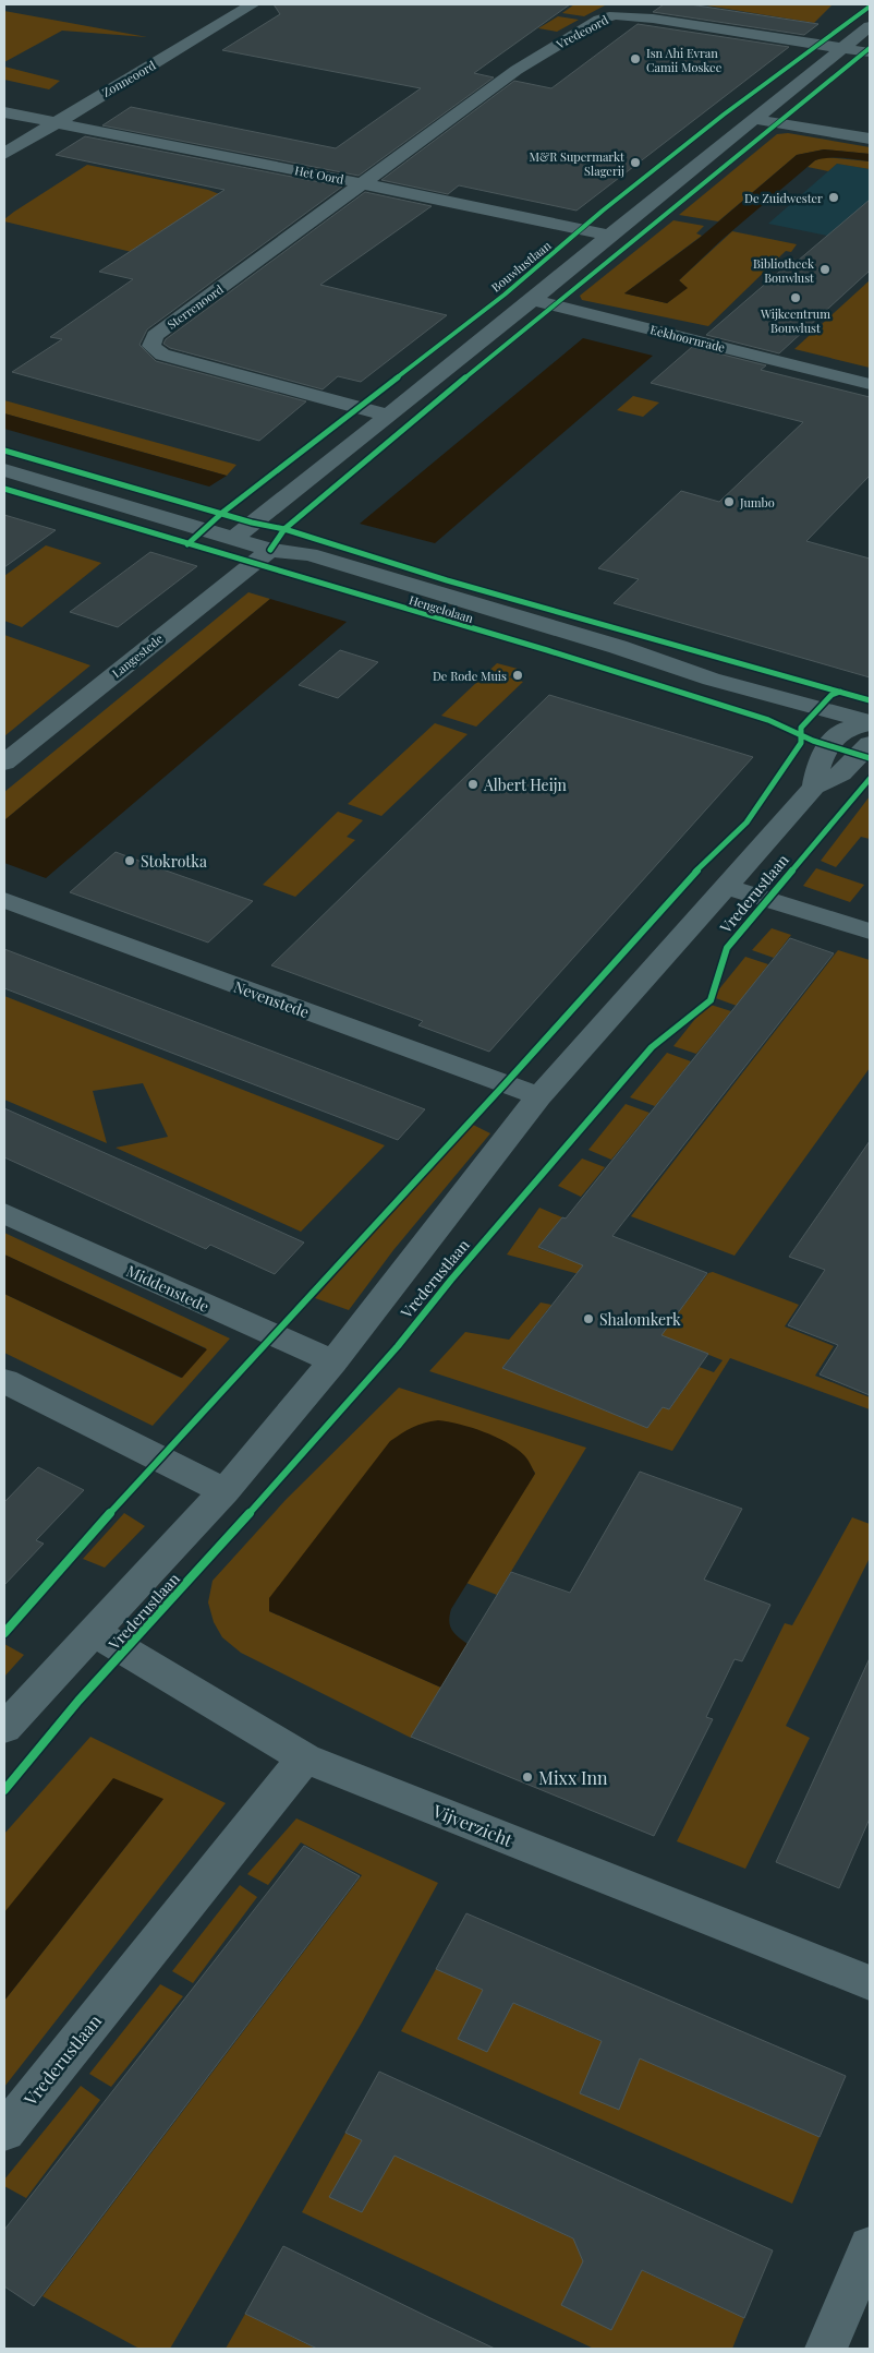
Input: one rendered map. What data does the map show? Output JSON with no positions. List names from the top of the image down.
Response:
{
  "streets": {
    "street": [
      "Vredeoord",
      "Zonneoord",
      "Het Oord",
      "Sterrenoord",
      "Eekhoornrade",
      "Hengelolaan",
      "Langestede",
      "Vrederustlaan",
      "Nevenstede",
      "Middenstede",
      "Vijverzicht"
    ],
    "cycle path": ["Bouwlustlaan"]
  },
  "crossings": [
    ["Vredeoord", "Het Oord"],
    ["Vredeoord", "Sterrenoord"],
    ["Zonneoord", "Het Oord"],
    ["Het Oord", "Sterrenoord"],
    ["Hengelolaan", "Langestede"],
    ["Hengelolaan", "Vrederustlaan"],
    ["Vrederustlaan", "Nevenstede"],
    ["Vrederustlaan", "Middenstede"],
    ["Vrederustlaan", "Vijverzicht"]
  ],
  "places": [
    "Isn Ahi Evran Camii Moskee",
    "M&R Supermarkt Slagerij",
    "De Zuidwester",
    "Bibliotheek Bouwlust",
    "Wijkcentrum Bouwlust",
    "Jumbo",
    "De Rode Muis",
    "Albert Heijn",
    "Stokrotka",
    "Shalomkerk",
    "Mixx Inn"
  ]
}
